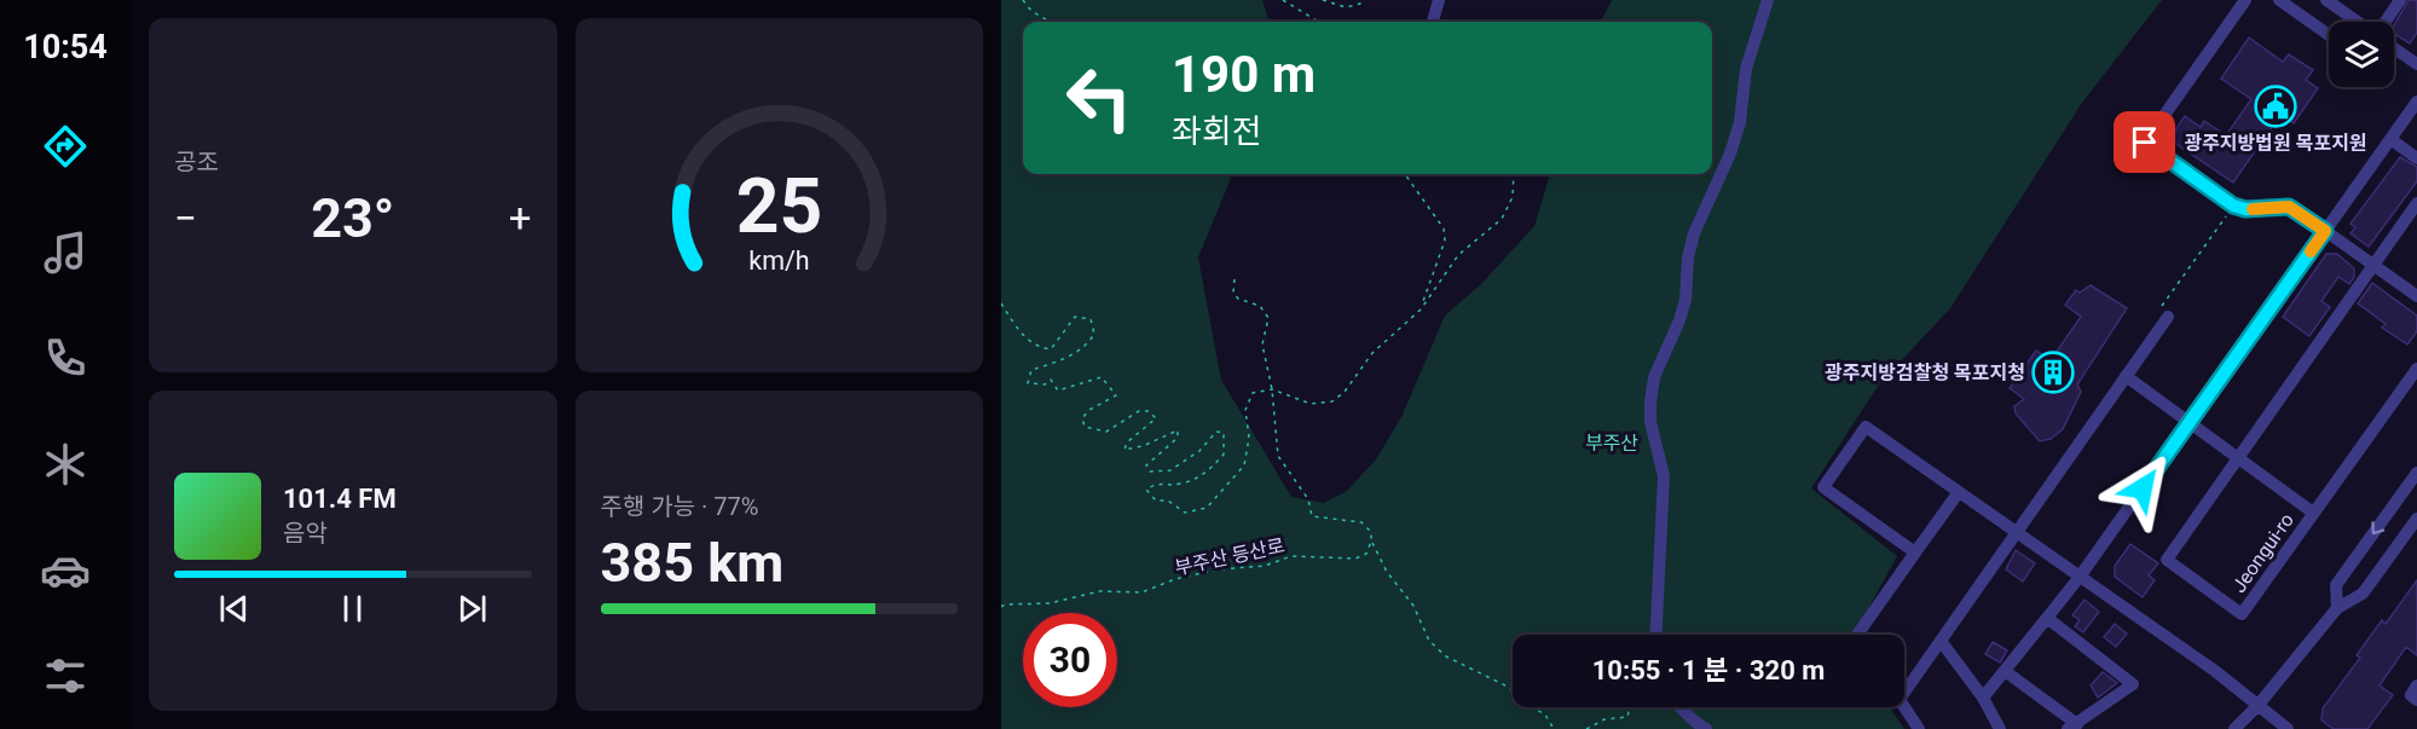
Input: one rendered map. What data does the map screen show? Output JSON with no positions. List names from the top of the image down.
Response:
{
  "streets": {
    "street": ["Jeongui-ro"],
    "path": ["부주산 등산로"]
  },
  "parks": ["부주산"],
  "places": {
    "public building": ["광주지방법원 목포지원"],
    "building": ["광주지방검찰청 목포지청"]
  },
  "page": {
    "tabs": "10:54",
    "tile": [
      "공조",
      ["주행 가능 · 77%", "385 km"]
    ],
    "turn": ["190 m", "좌회전"],
    "heat": ["−", "23°", "+"],
    "song": ["101.4 FM", "음악"],
    "limit": "30",
    "trip": "10:55 · 1 분 · 320 m",
    "gauge": ["25", "km/h"]
  }
}
